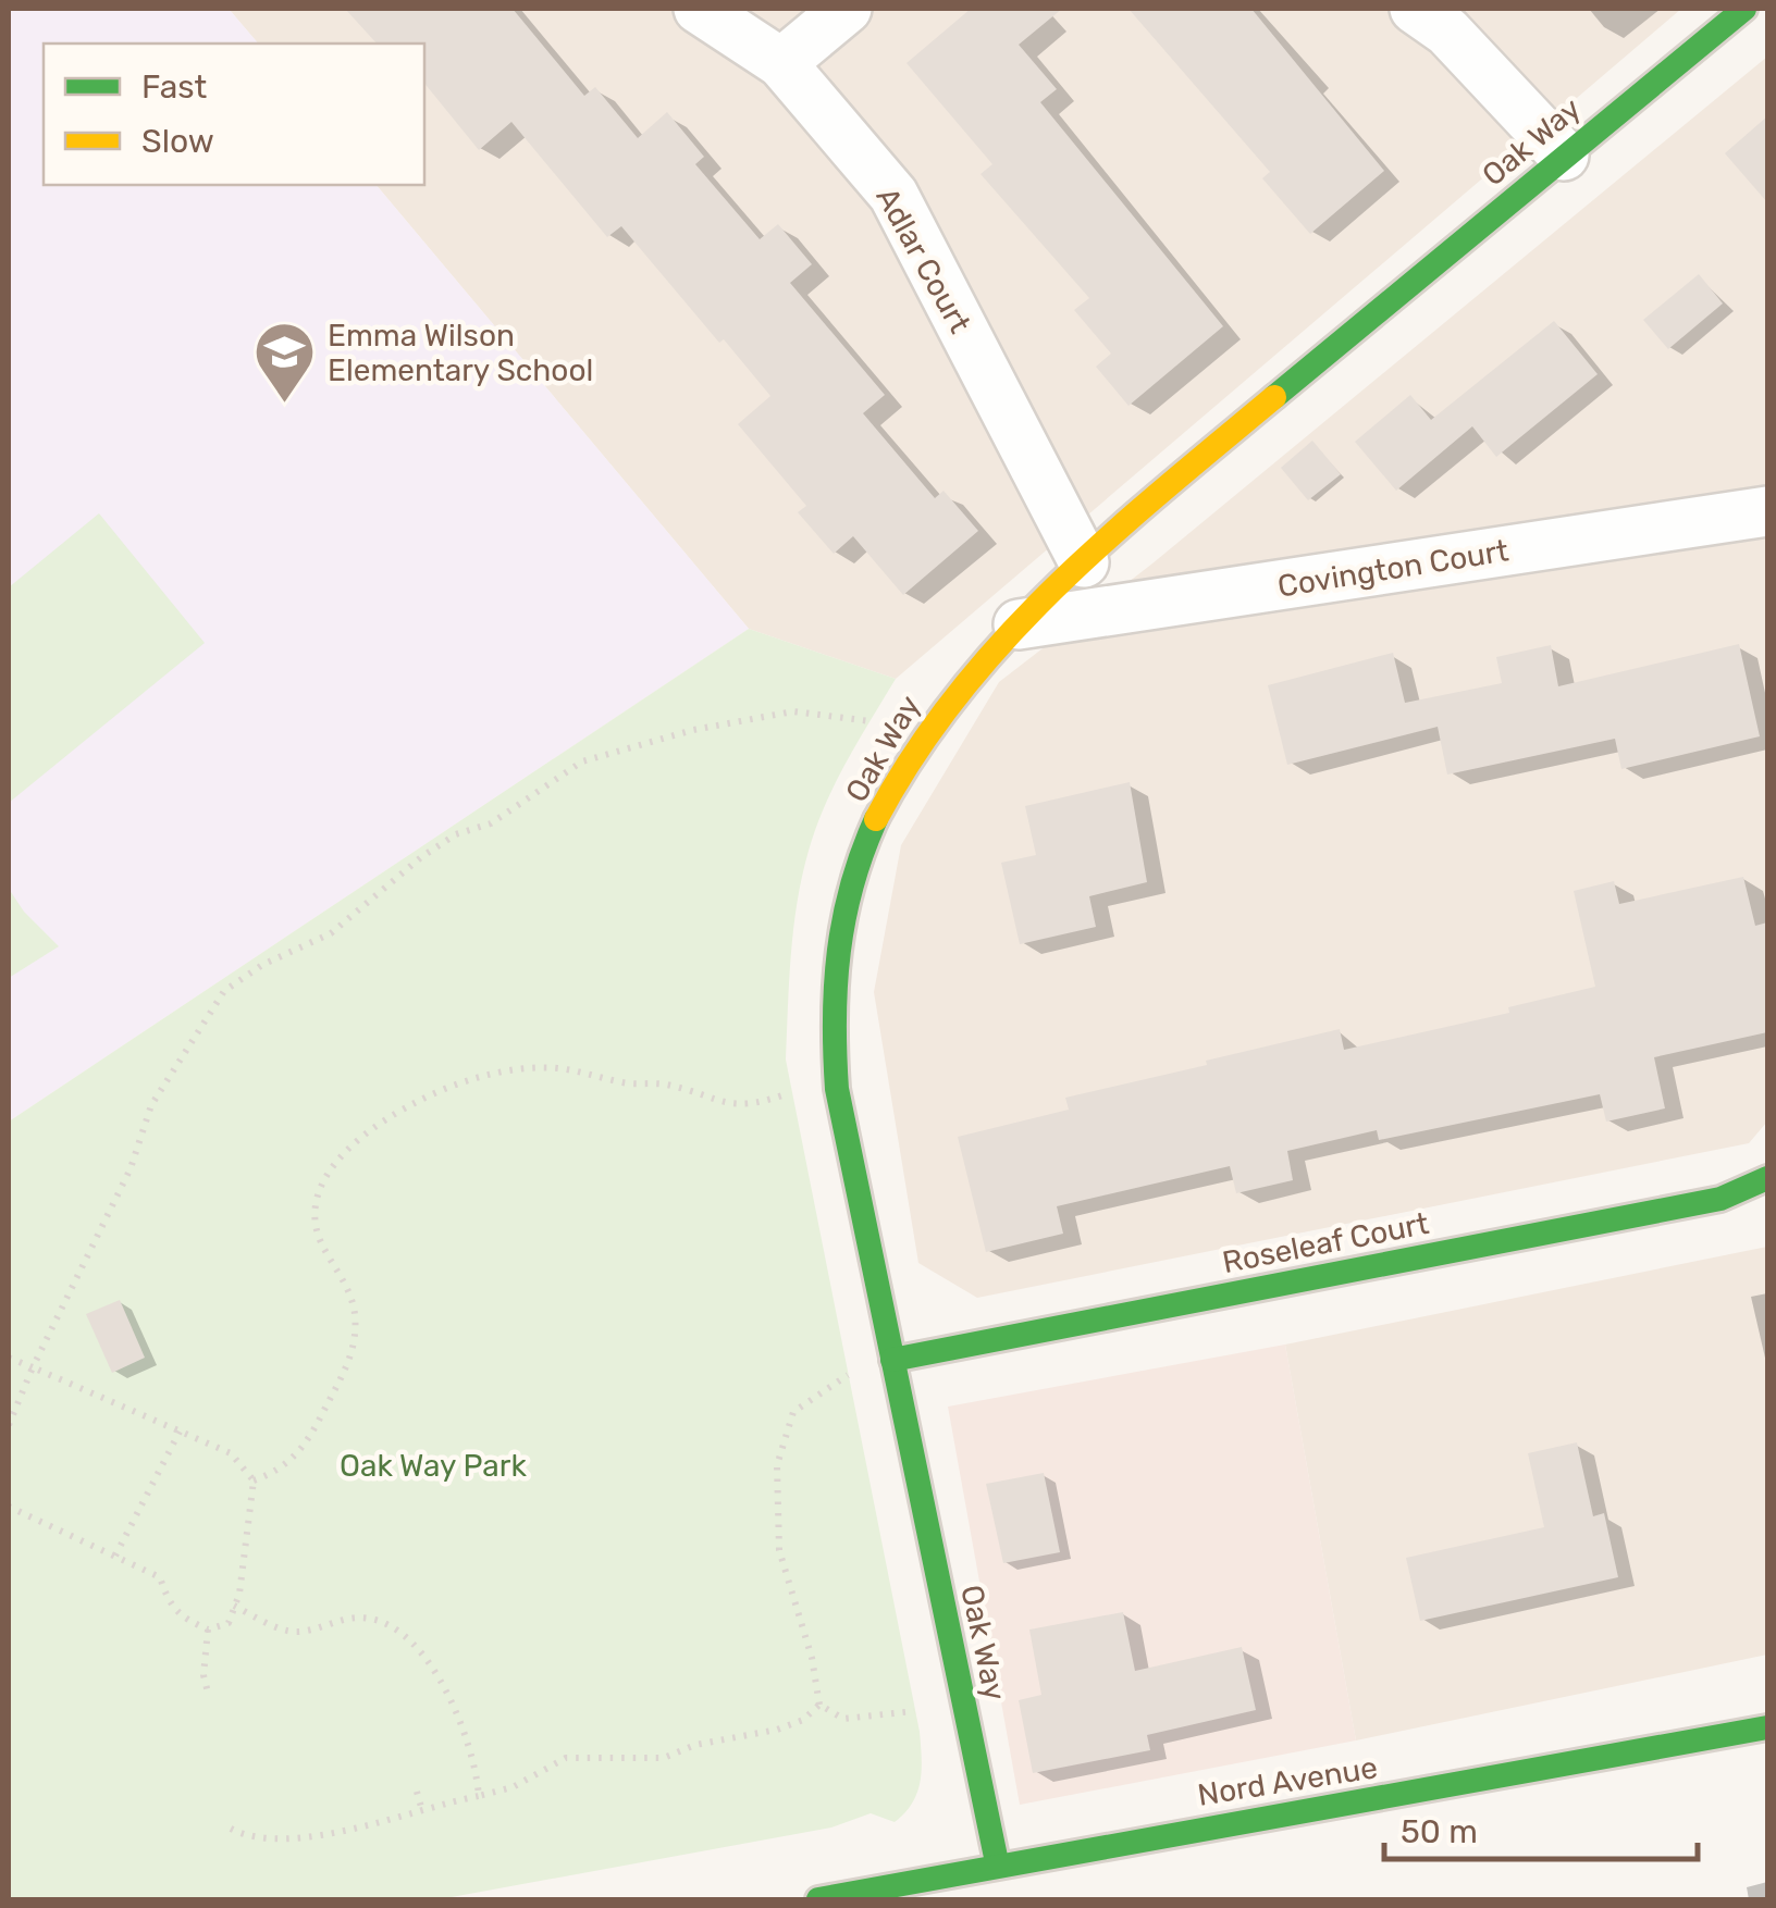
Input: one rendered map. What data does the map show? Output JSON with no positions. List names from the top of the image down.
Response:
{
  "streets": {
    "street": [
      "Oak Way",
      "Adlar Court",
      "Covington Court",
      "Roseleaf Court",
      "Nord Avenue"
    ]
  },
  "crossings": [
    ["Oak Way", "Adlar Court"],
    ["Oak Way", "Covington Court"],
    ["Oak Way", "Roseleaf Court"],
    ["Oak Way", "Nord Avenue"]
  ],
  "parks": ["Oak Way Park"],
  "places": {
    "school or university": ["Emma Wilson Elementary School"]
  },
  "legend": ["Fast", "Slow"],
  "scale_bar": "50 m"
}
